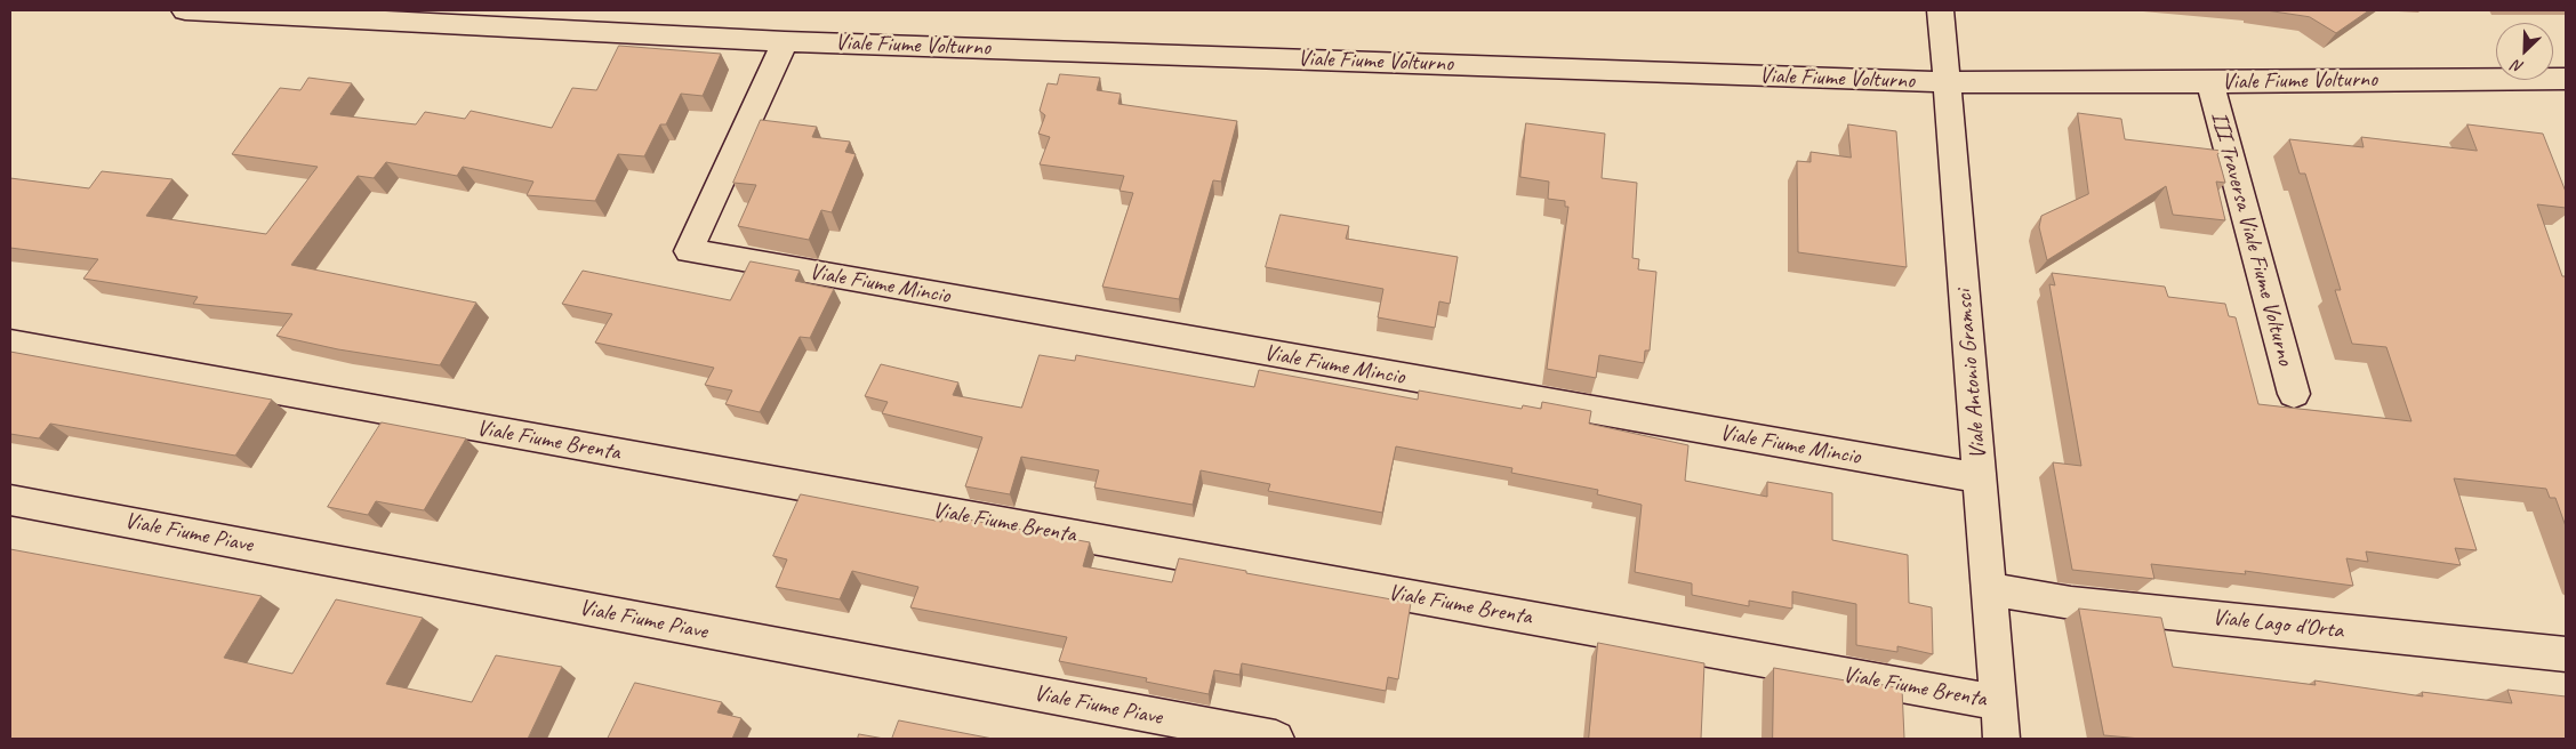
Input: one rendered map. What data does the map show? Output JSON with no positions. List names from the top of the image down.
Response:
{
  "streets": {
    "street": [
      "Viale Fiume Volturno",
      "III Traversa Viale Fiume Volturno",
      "Viale Fiume Mincio",
      "Viale Antonio Gramsci",
      "Viale Fiume Brenta",
      "Viale Fiume Piave",
      "Viale Lago d'Orta"
    ]
  },
  "crossings": [
    ["Viale Fiume Volturno", "III Traversa Viale Fiume Volturno"],
    ["Viale Fiume Volturno", "Viale Fiume Mincio"],
    ["Viale Fiume Volturno", "Viale Antonio Gramsci"],
    ["Viale Fiume Mincio", "Viale Antonio Gramsci"],
    ["Viale Antonio Gramsci", "Viale Fiume Brenta"],
    ["Viale Antonio Gramsci", "Viale Lago d'Orta"]
  ],
  "north": "bottom left"
}
